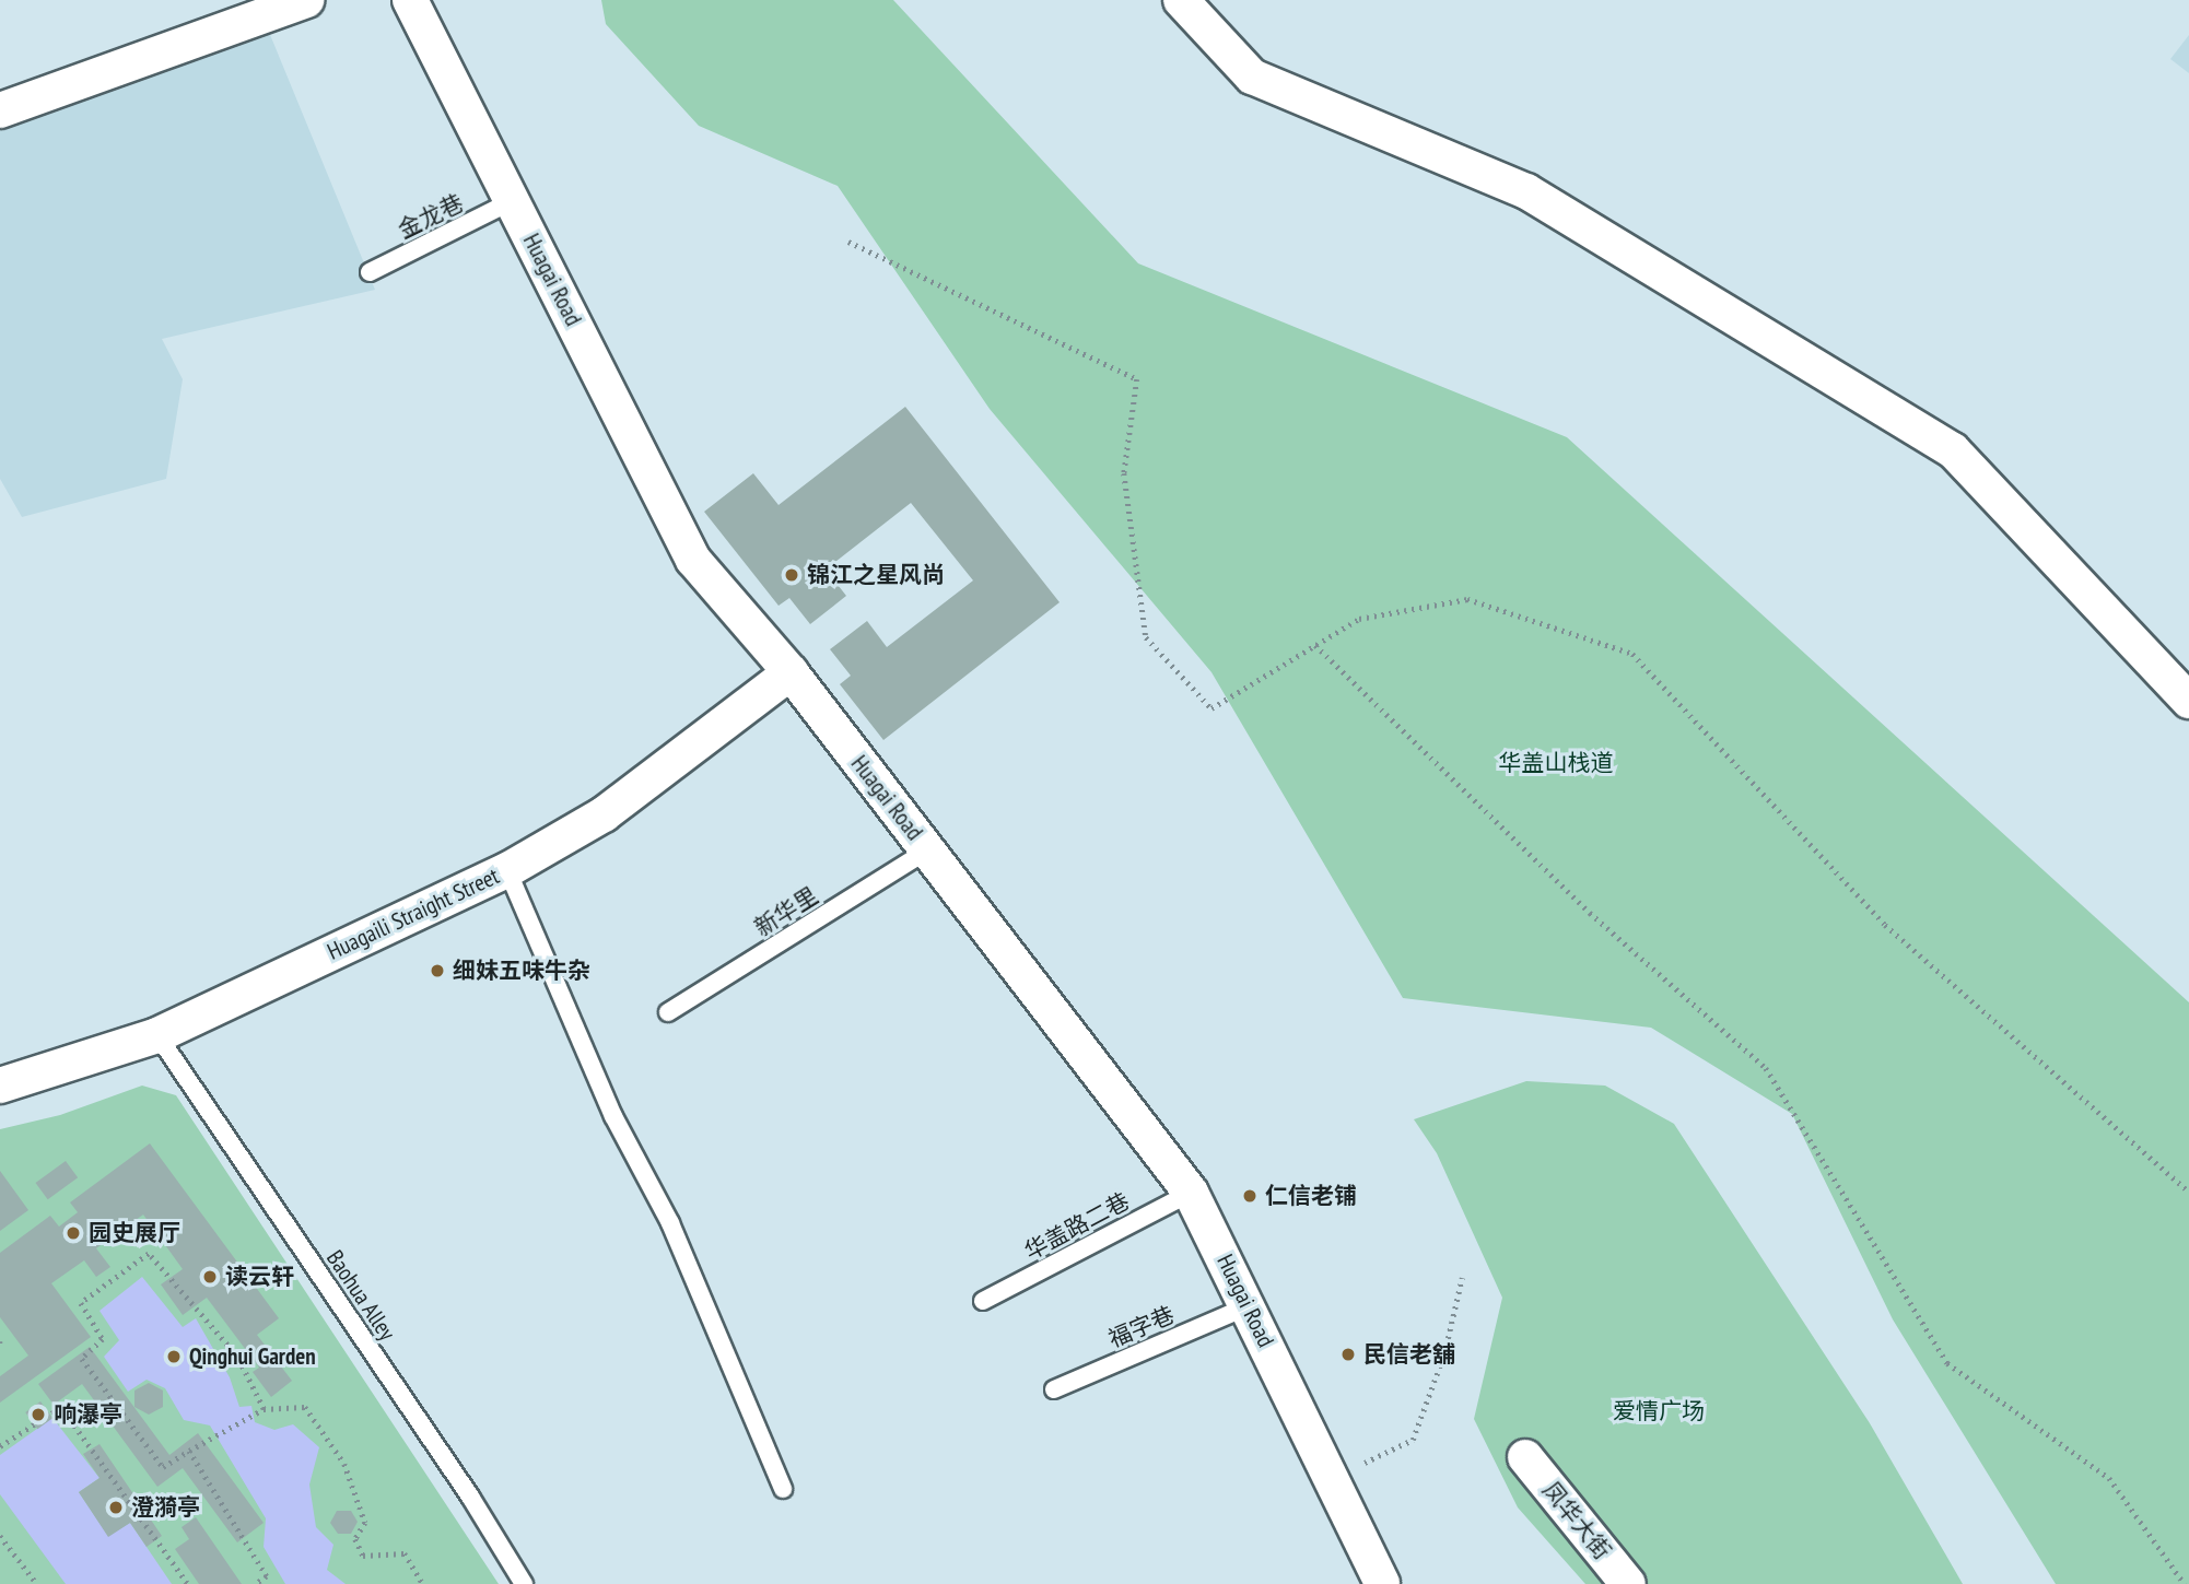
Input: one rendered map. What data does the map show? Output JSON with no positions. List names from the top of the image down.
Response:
{
  "streets": {
    "street": ["Huagai Road", "Huagaili Straight Street", "凤华大街"],
    "lane": [
      "金龙巷",
      "新华里",
      "华盖路二巷",
      "Baohua Alley",
      "福字巷"
    ]
  },
  "crossings": [
    ["金龙巷", "Huagai Road"],
    ["Huagai Road", "新华里"],
    ["Huagai Road", "Huagaili Straight Street"],
    ["Huagai Road", "华盖路二巷"],
    ["Huagai Road", "福字巷"],
    ["Huagaili Straight Street", "Baohua Alley"]
  ],
  "parks": ["华盖山栈道", "爱情广场"],
  "places": [
    "锦江之星风尚",
    "细妹五味牛杂",
    "仁信老铺",
    "园史展厅",
    "读云轩",
    "民信老舖",
    "Qinghui Garden",
    "响瀑亭",
    "澄漪亭"
  ]
}
